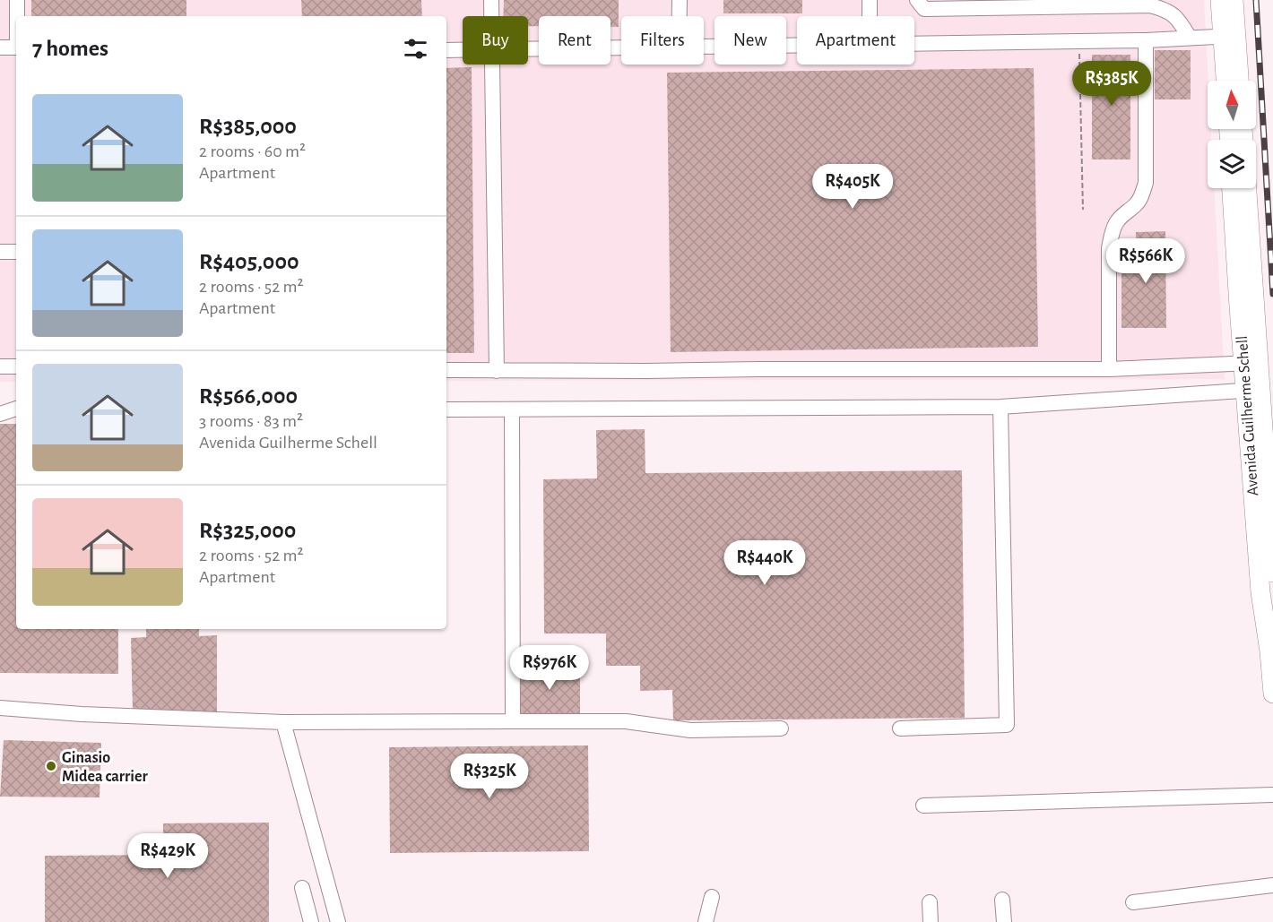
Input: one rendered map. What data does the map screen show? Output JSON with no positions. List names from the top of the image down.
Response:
{
  "streets": {
    "main road": ["Avenida Guilherme Schell"]
  },
  "places": ["Ginasio Midea carrier"],
  "north": "top",
  "page": {
    "chip": [
      "Buy",
      "Rent",
      "Filters",
      "New",
      "Apartment"
    ],
    "heading": "7 homes",
    "price": [
      "R$385K",
      "R$405K",
      "R$566K",
      "R$440K",
      "R$976K",
      "R$325K",
      "R$429K"
    ],
    "list": [
      {
        "name": "R$385,000",
        "note": "2 rooms · 60 m² · Apartment"
      },
      {
        "name": "R$405,000",
        "note": "2 rooms · 52 m² · Apartment"
      },
      {
        "name": "R$566,000",
        "note": "3 rooms · 83 m² · Avenida Guilherme Schell"
      },
      {
        "name": "R$325,000",
        "note": "2 rooms · 52 m² · Apartment"
      }
    ]
  }
}
